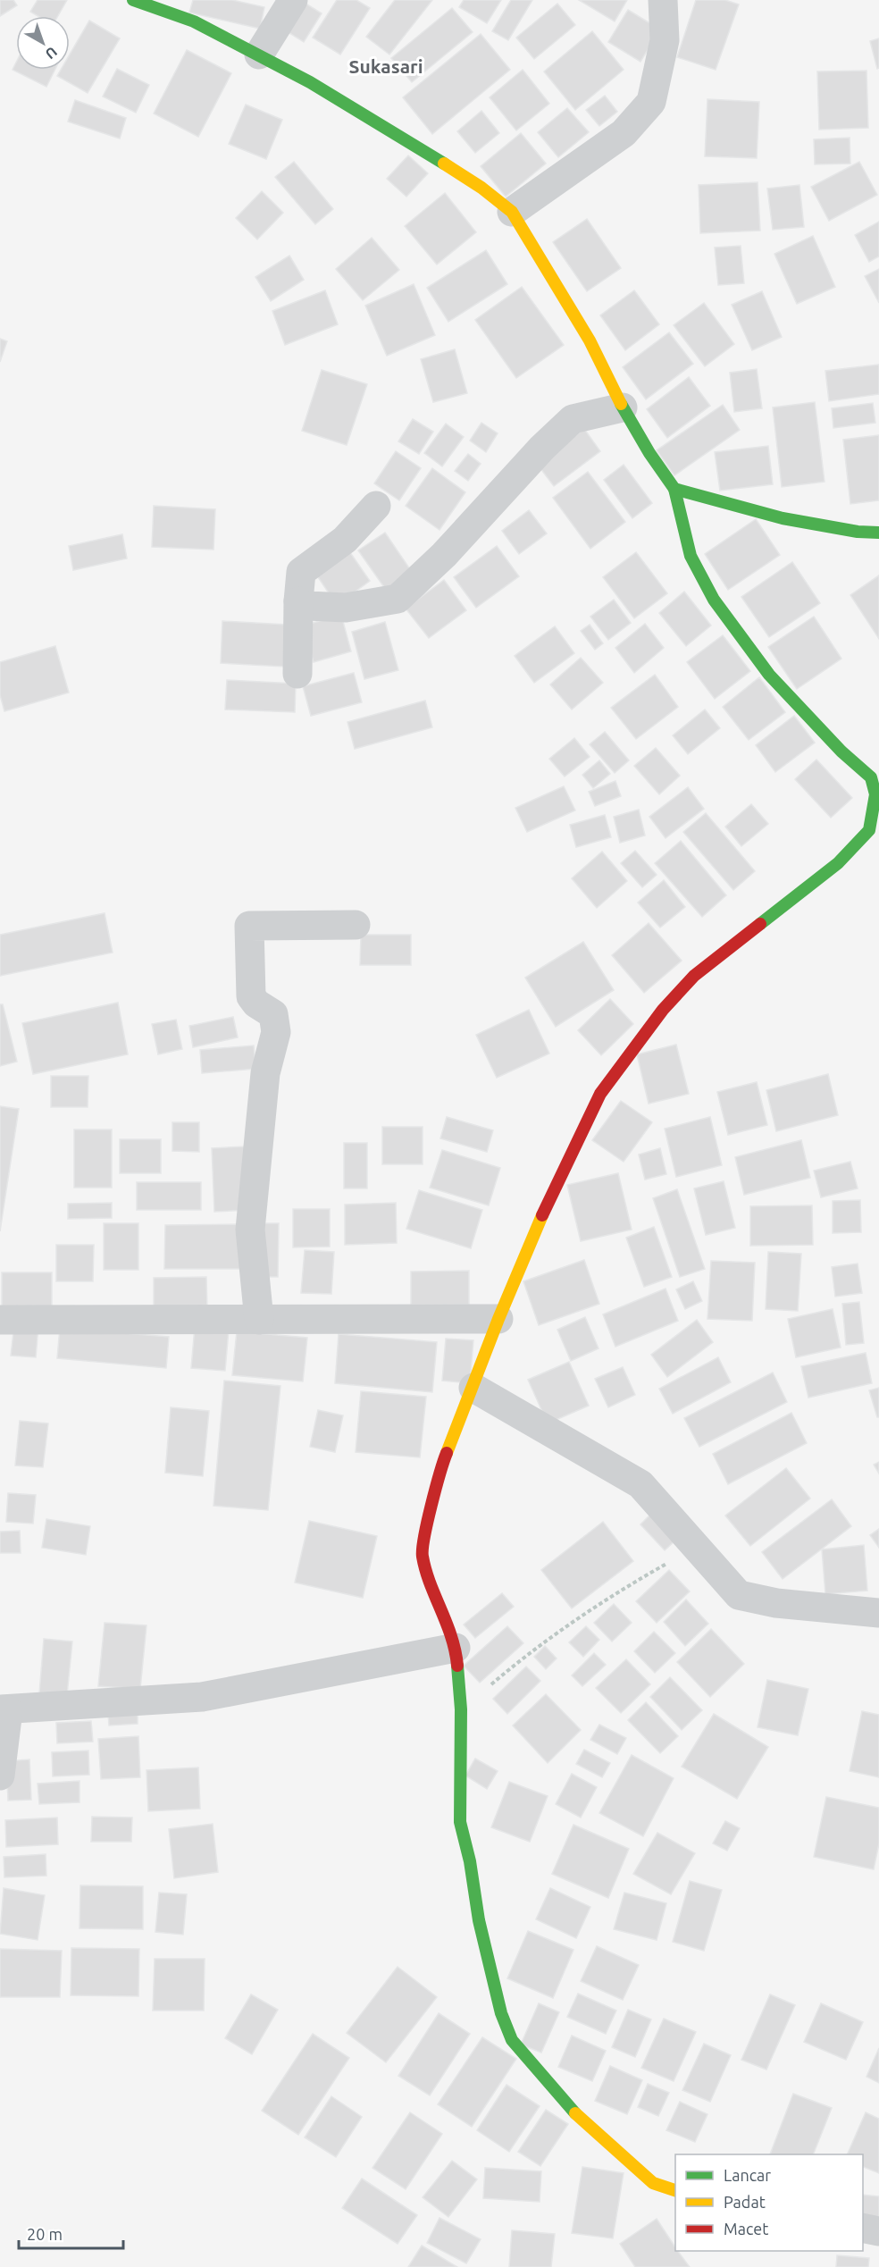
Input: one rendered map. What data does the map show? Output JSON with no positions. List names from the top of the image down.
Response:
{
  "districts": ["Sukasari"],
  "legend": ["Lancar", "Padat", "Macet"],
  "scale_bar": "20 m",
  "north": "bottom right"
}
